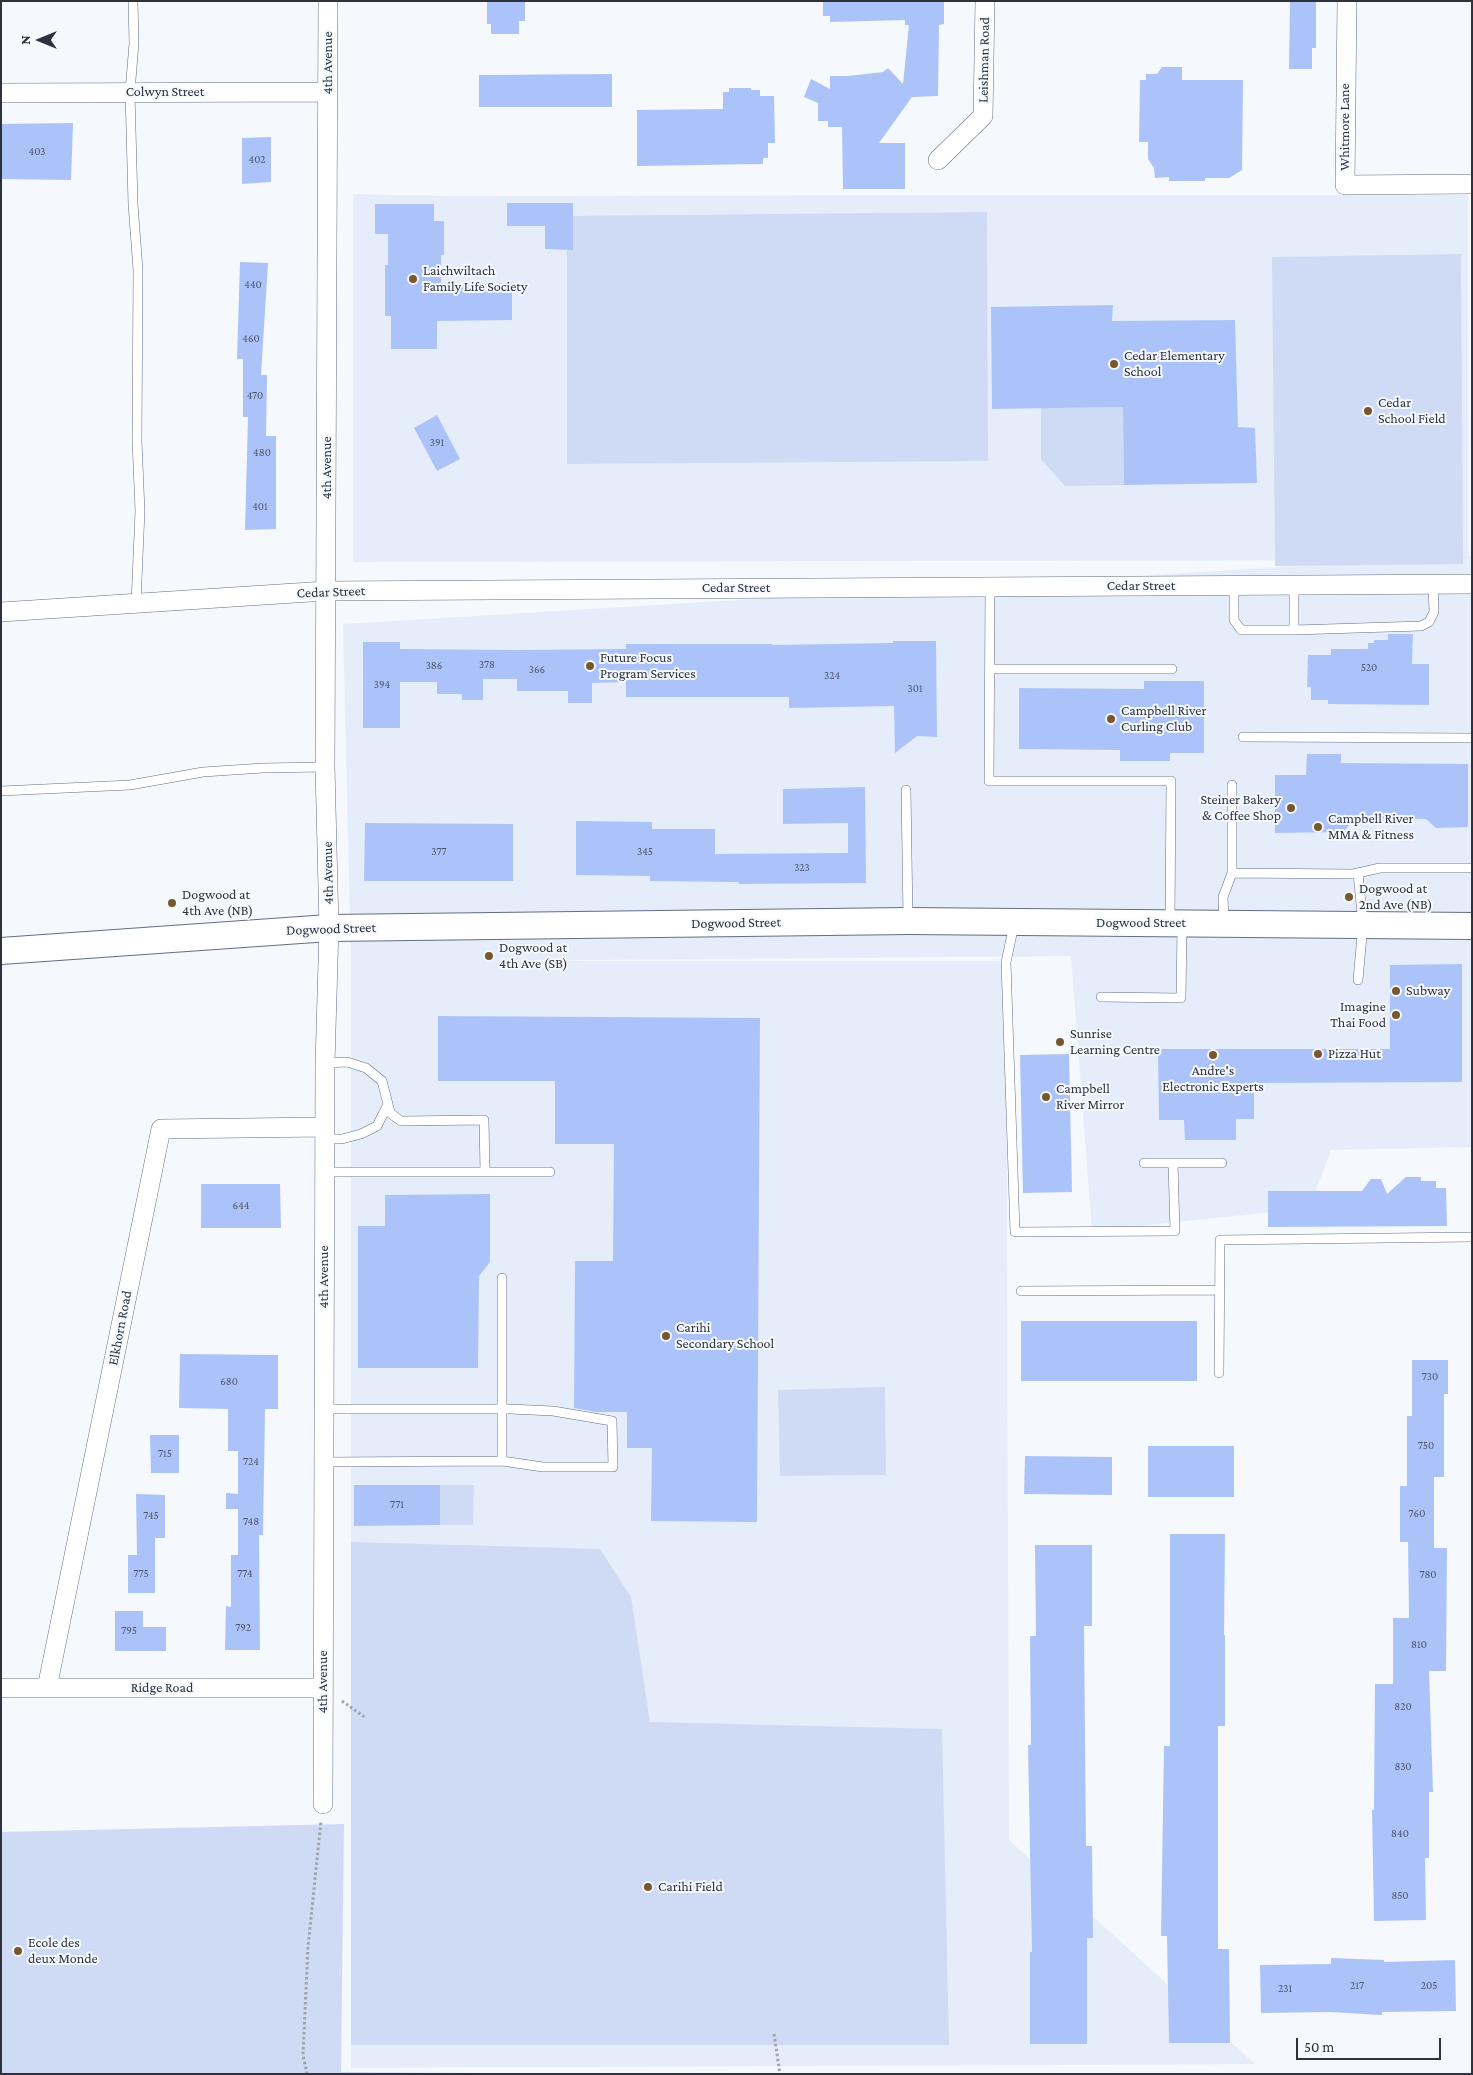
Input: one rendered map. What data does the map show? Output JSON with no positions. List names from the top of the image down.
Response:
{
  "streets": {
    "main road": ["Dogwood Street"],
    "street": [
      "Leishman Road",
      "4th Avenue",
      "Colwyn Street",
      "Whitmore Lane",
      "Cedar Street",
      "Elkhorn Road",
      "Ridge Road"
    ]
  },
  "crossings": [
    ["4th Avenue", "Colwyn Street"],
    ["4th Avenue", "Cedar Street"],
    ["4th Avenue", "Dogwood Street"],
    ["4th Avenue", "Elkhorn Road"],
    ["4th Avenue", "Ridge Road"],
    ["Elkhorn Road", "Ridge Road"]
  ],
  "places": [
    "Laichwiltach Family Life Society",
    "Cedar Elementary School",
    "Cedar School Field",
    "Future Focus Program Services",
    "Campbell River Curling Club",
    "Steiner Bakery & Coffee Shop",
    "Campbell River MMA & Fitness",
    "Dogwood at 2nd Ave (NB)",
    "Dogwood at 4th Ave (NB)",
    "Dogwood at 4th Ave (SB)",
    "Subway",
    "Imagine Thai Food",
    "Sunrise Learning Centre",
    "Pizza Hut",
    "Andre's Electronic Experts",
    "Campbell River Mirror",
    "Carihi Secondary School",
    "Carihi Field",
    "Ecole des deux Monde"
  ],
  "house_numbers": [
    "403",
    "402",
    "440",
    "460",
    "470",
    "391",
    "480",
    "401",
    "378",
    "386",
    "520",
    "366",
    "324",
    "394",
    "301",
    "377",
    "345",
    "323",
    "644",
    "730",
    "680",
    "750",
    "715",
    "724",
    "771",
    "760",
    "745",
    "748",
    "775",
    "774",
    "780",
    "792",
    "795",
    "810",
    "820",
    "830",
    "840",
    "850",
    "217",
    "205",
    "231"
  ],
  "scale_bar": "50 m",
  "north": "left"
}
